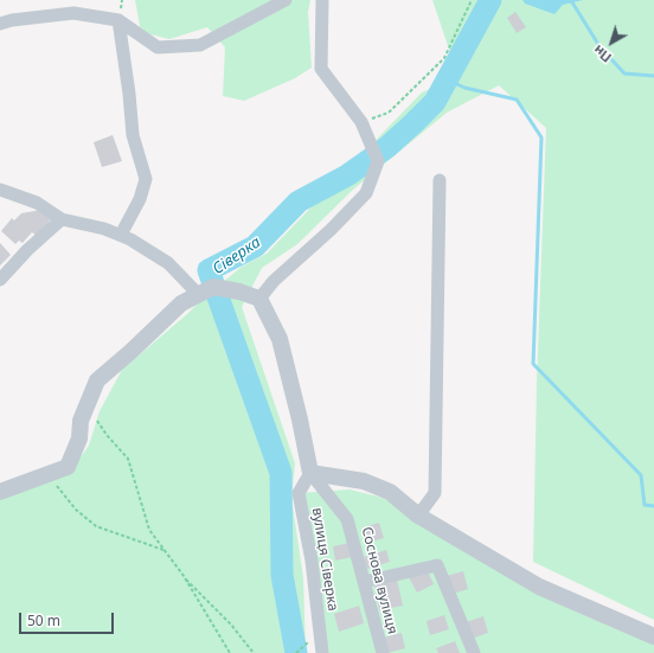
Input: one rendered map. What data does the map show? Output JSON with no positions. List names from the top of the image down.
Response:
{
  "streets": {
    "street": ["вулиця Сіверка", "Соснова вулиця"]
  },
  "crossings": [
    ["вулиця Сіверка", "Соснова вулиця"]
  ],
  "water": ["Сіверка"],
  "scale_bar": "50 m",
  "north": "bottom left"
}
